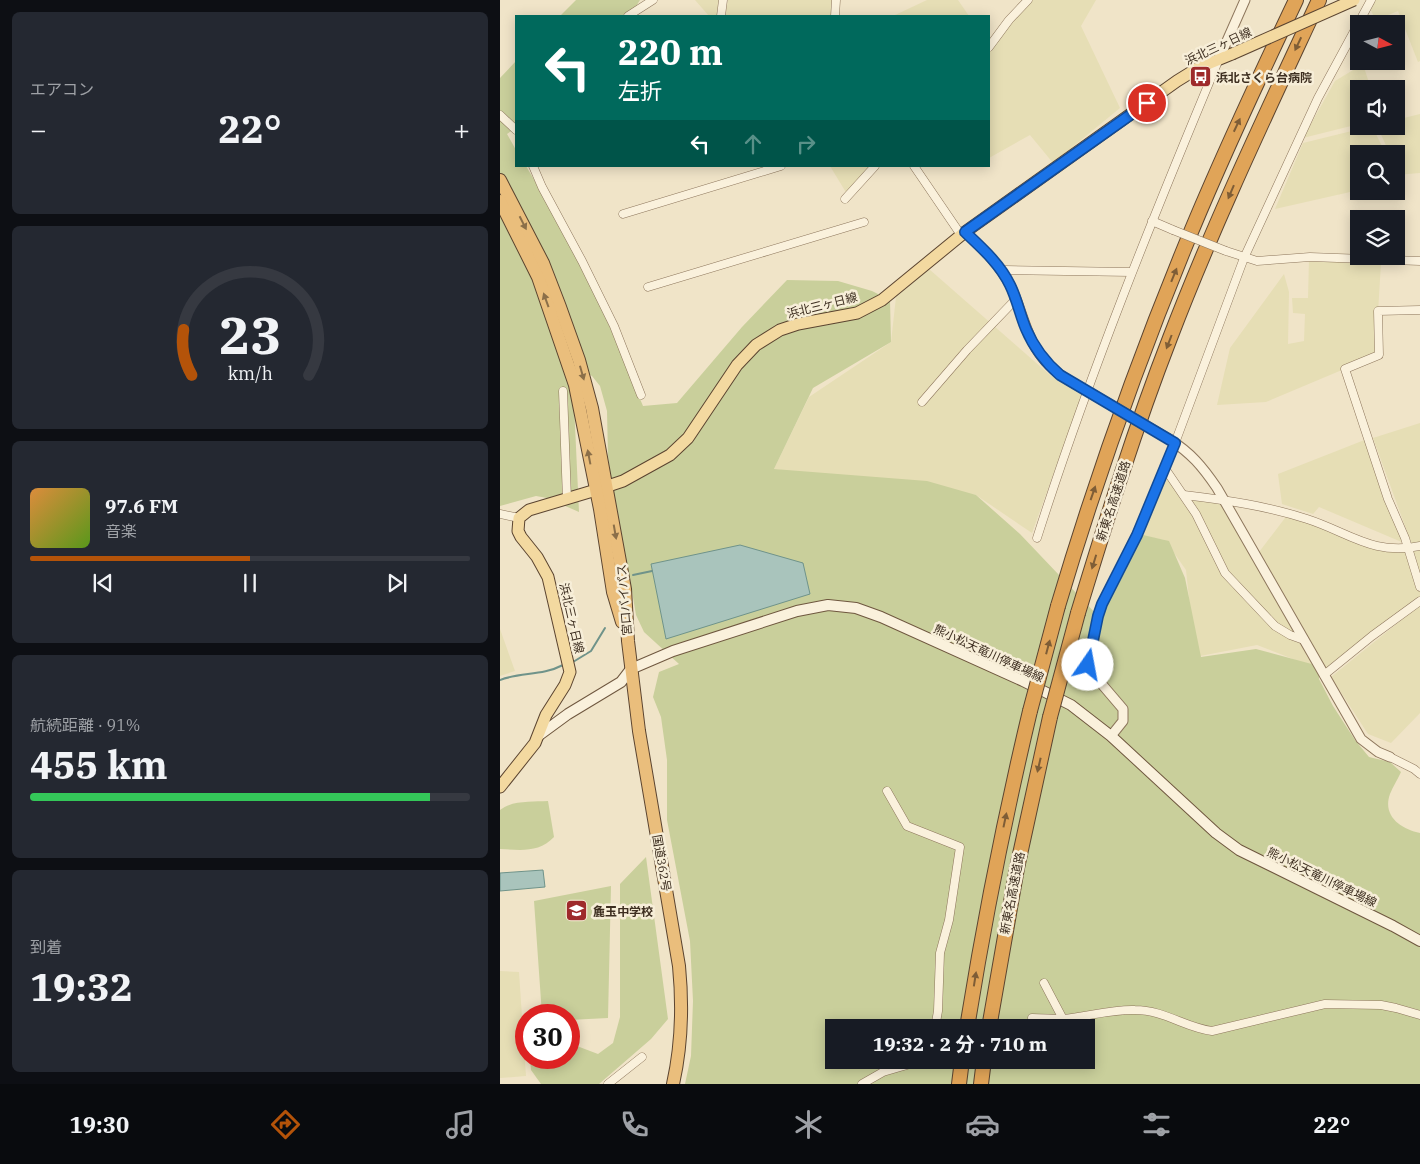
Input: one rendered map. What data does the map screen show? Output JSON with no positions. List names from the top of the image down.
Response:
{
  "streets": {
    "highway": ["新東名高速道路", "宮口バイパス", "国道362号"],
    "main road": ["浜北三ヶ日線", "熊小松天竜川停車場線"]
  },
  "crossings": [
    ["浜北三ヶ日線", "宮口バイパス"],
    ["浜北三ヶ日線", "熊小松天竜川停車場線"],
    ["宮口バイパス", "国道362号"],
    ["熊小松天竜川停車場線", "国道362号"]
  ],
  "places": {
    "bus stop": ["浜北さくら台病院"],
    "school or university": ["麁玉中学校"]
  },
  "north": "right",
  "page": {
    "tile": [
      "エアコン",
      ["航続距離 · 91%", "455 km"],
      ["到着", "19:32"]
    ],
    "turn": ["220 m", "左折"],
    "heat": ["−", "22°", "+"],
    "song": ["97.6 FM", "音楽"],
    "limit": "30",
    "trip": "19:32 · 2 分 · 710 m",
    "tabs": ["19:30", "22°"],
    "gauge": ["23", "km/h"]
  }
}
